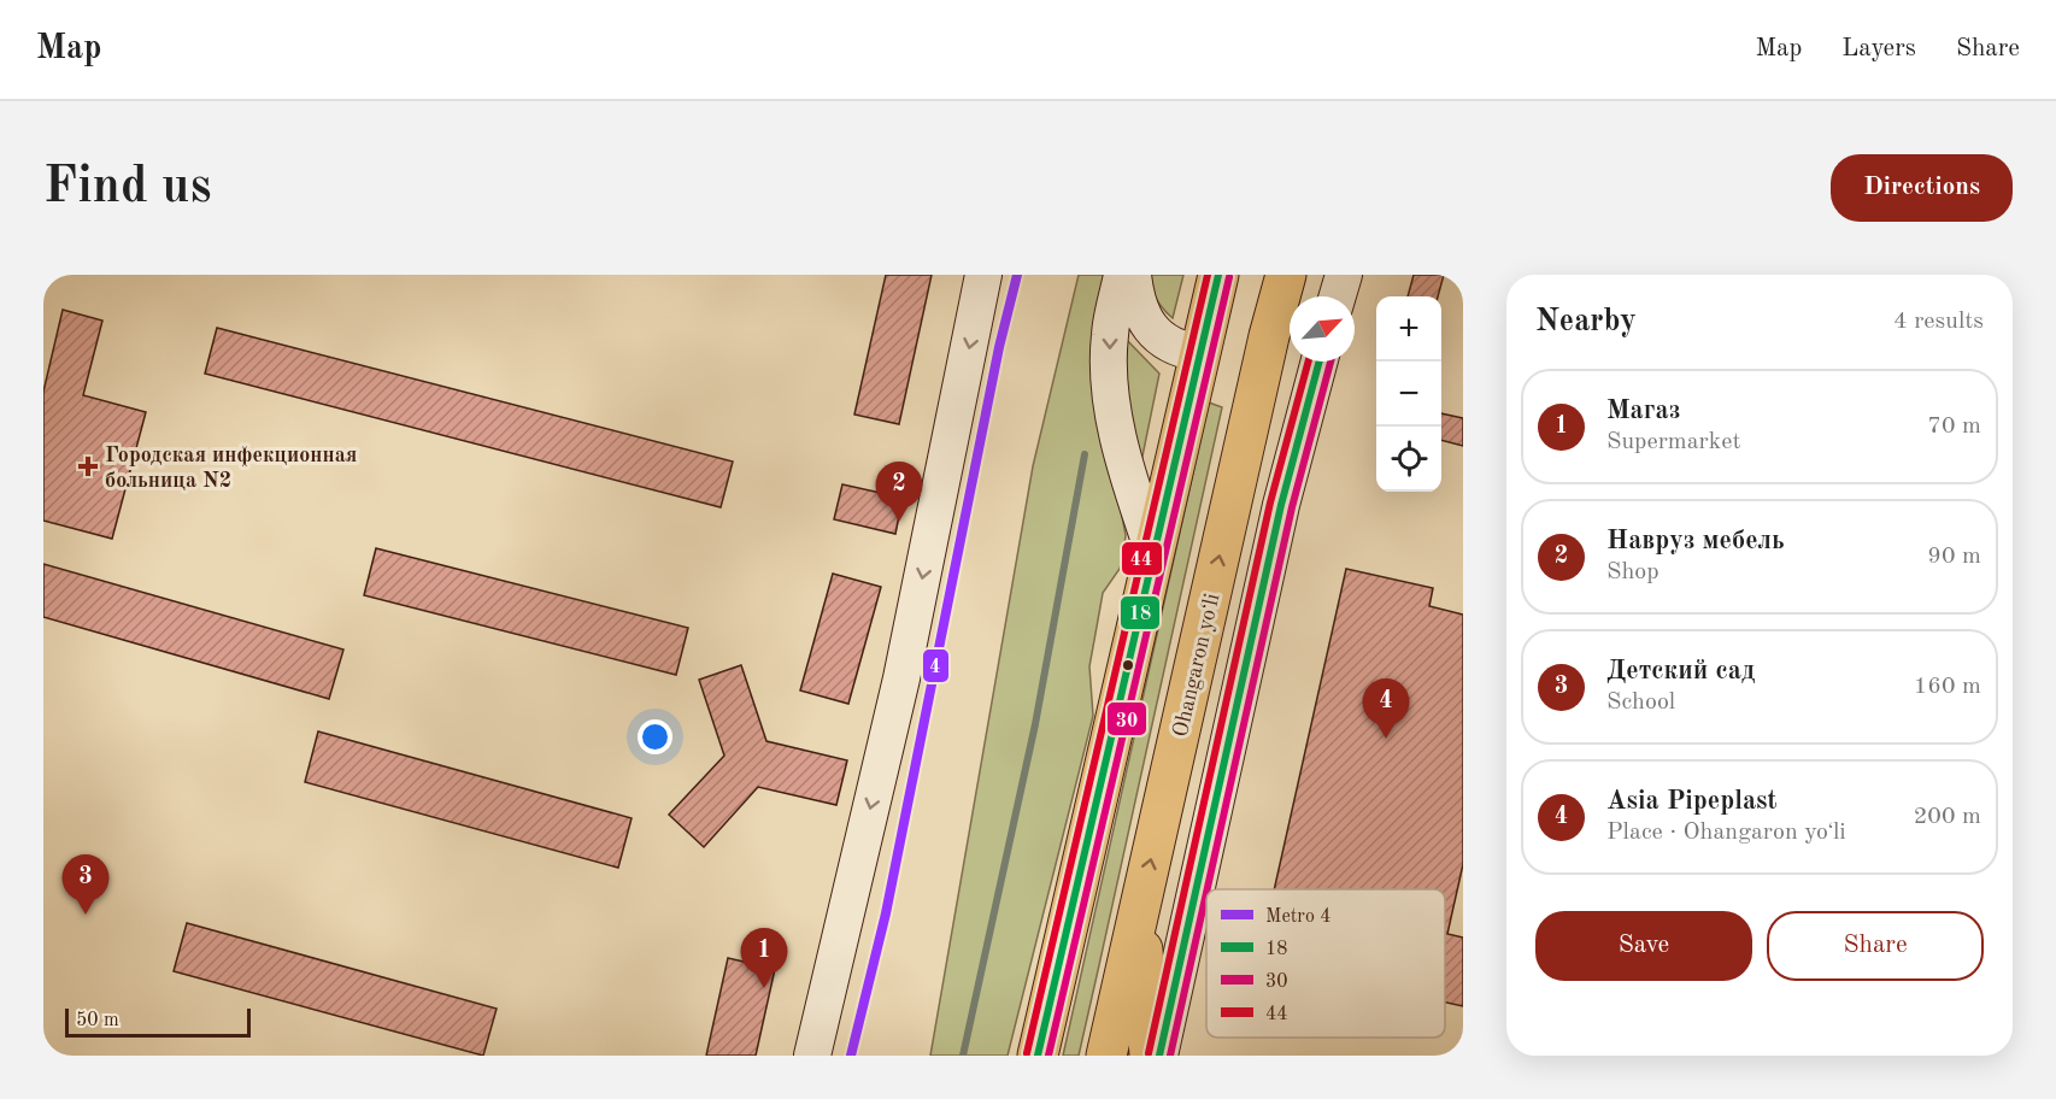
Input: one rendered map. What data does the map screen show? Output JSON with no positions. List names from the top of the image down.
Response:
{
  "streets": {
    "highway": ["Ohangaron yoʻli"]
  },
  "places": {
    "health": ["Городская инфекционная больница N2"]
  },
  "lines": [
    "metro line 4",
    "transit line 18",
    "transit line 44",
    "transit line 30"
  ],
  "legend": [
    "Metro 4",
    "18",
    "30",
    "44"
  ],
  "scale_bar": "50 m",
  "north": "top right",
  "page": {
    "header": "Map",
    "nav": ["Map", "Layers", "Share"],
    "buttons": [
      "Directions",
      ["Save", "Share"]
    ],
    "title": "Find us",
    "heading": ["Nearby", "4 results"],
    "map_buttons": ["+", "−"],
    "list": [
      {
        "mark": "1",
        "name": "Магаз",
        "note": "Supermarket",
        "value": "70 m"
      },
      {
        "mark": "2",
        "name": "Навруз мебель",
        "note": "Shop",
        "value": "90 m"
      },
      {
        "mark": "3",
        "name": "Детский сад",
        "note": "School",
        "value": "160 m"
      },
      {
        "mark": "4",
        "name": "Asia Pipeplast",
        "note": "Place · Ohangaron yoʻli",
        "value": "200 m"
      }
    ],
    "pins": [
      "2",
      "4",
      "3",
      "1"
    ],
    "scale": "50 m"
  }
}
